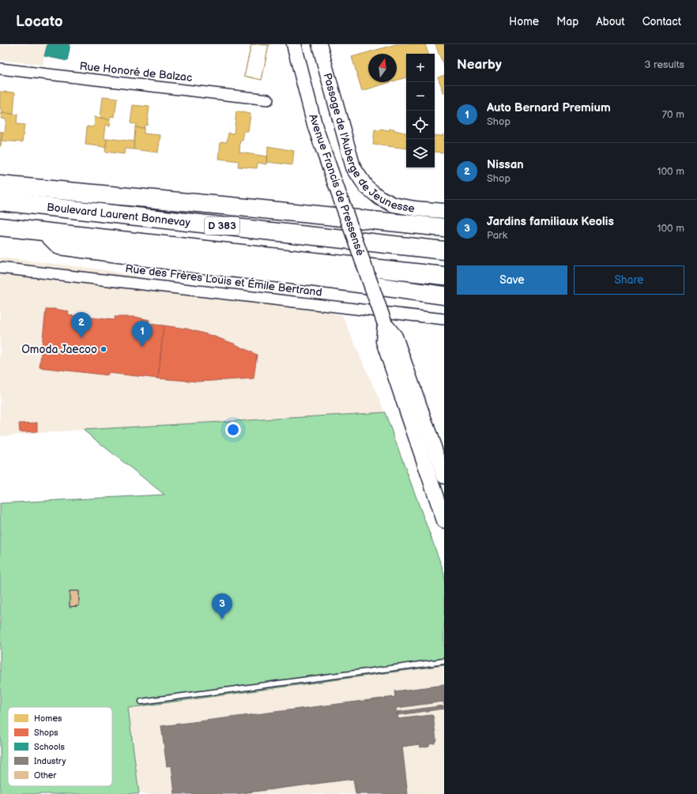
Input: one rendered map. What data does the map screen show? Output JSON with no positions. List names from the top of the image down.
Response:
{
  "streets": {
    "highway": ["Boulevard Laurent Bonnevay", "D 383"],
    "street": [
      "Rue Honoré de Balzac",
      "Passage de l'Auberge de Jeunesse",
      "Avenue Francis de Pressensé",
      "Rue des Frères Louis et Émile Bertrand"
    ]
  },
  "places": ["Omoda Jaecoo"],
  "legend": [
    "Homes",
    "Shops",
    "Schools",
    "Industry",
    "Other"
  ],
  "north": "top",
  "page": {
    "header": "Locato",
    "nav": [
      "Home",
      "Map",
      "About",
      "Contact"
    ],
    "heading": ["Nearby", "3 results"],
    "map_buttons": ["+", "−"],
    "list": [
      {
        "mark": "1",
        "name": "Auto Bernard Premium",
        "note": "Shop",
        "value": "70 m"
      },
      {
        "mark": "2",
        "name": "Nissan",
        "note": "Shop",
        "value": "100 m"
      },
      {
        "mark": "3",
        "name": "Jardins familiaux Keolis",
        "note": "Park",
        "value": "100 m"
      }
    ],
    "buttons": ["Save", "Share"],
    "pins": ["2", "1", "3"]
  }
}
